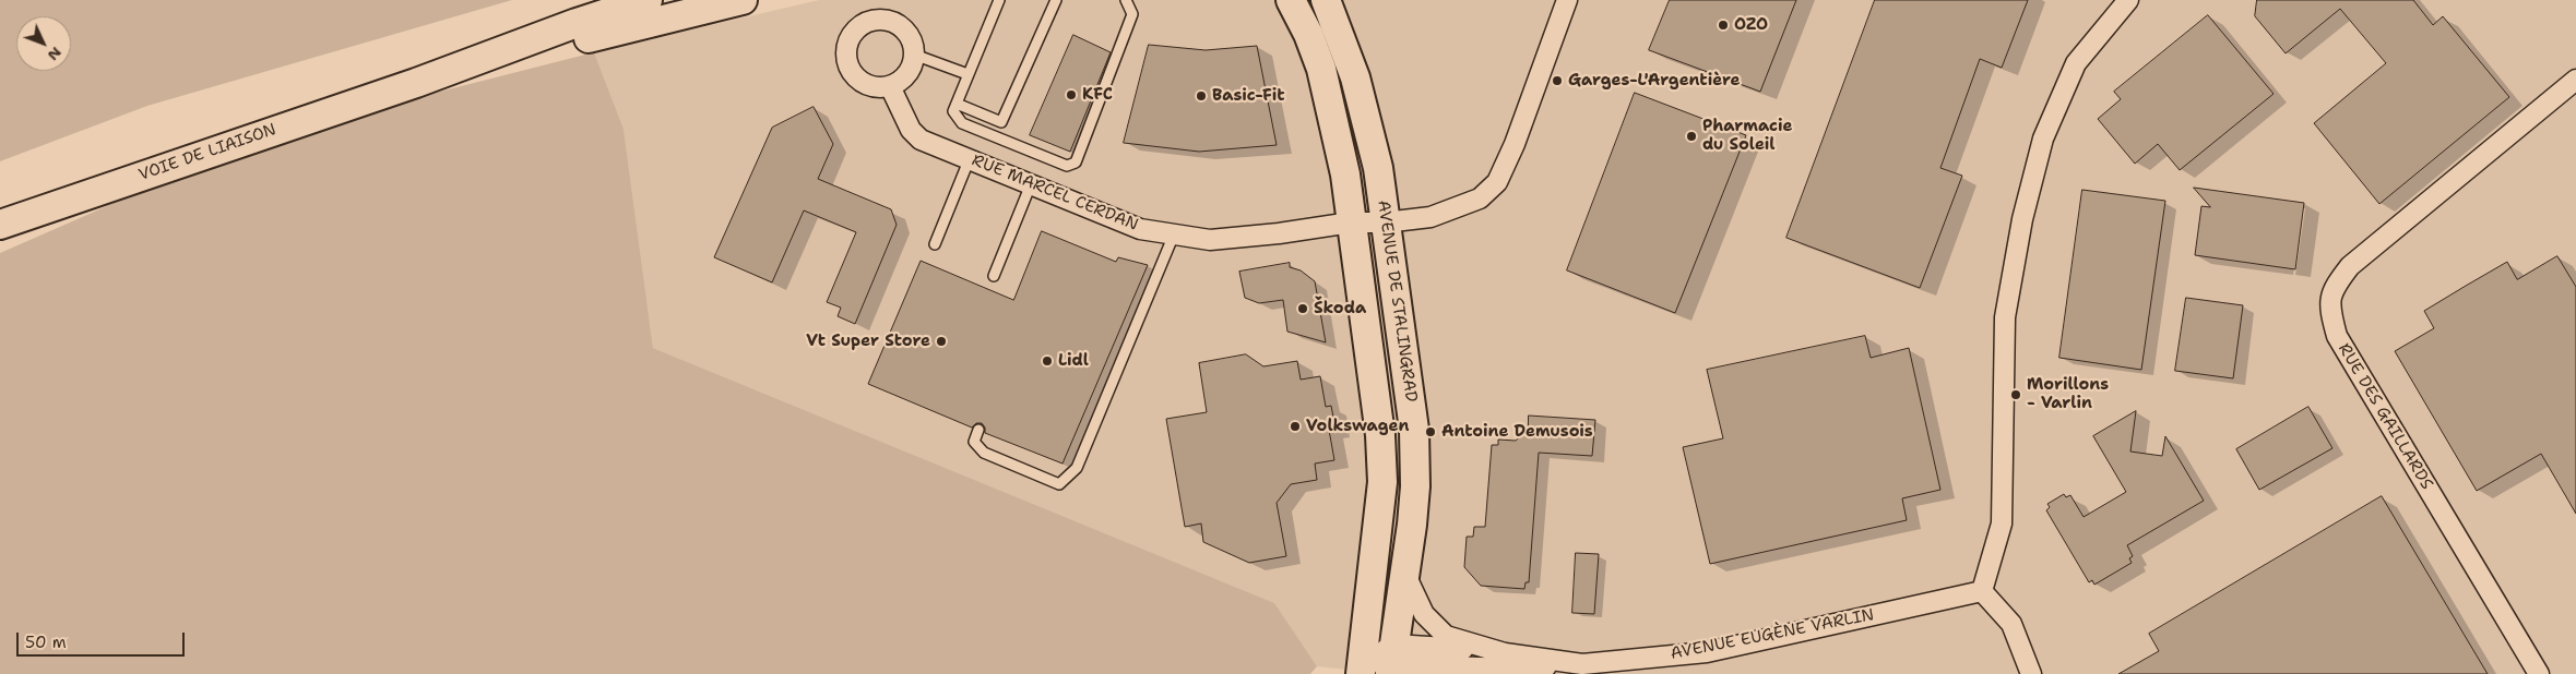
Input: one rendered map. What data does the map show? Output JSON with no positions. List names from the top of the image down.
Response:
{
  "streets": {
    "main road": ["VOIE DE LIAISON", "AVENUE DE STALINGRAD"],
    "street": ["RUE MARCEL CERDAN", "RUE DES GAILLARDS", "AVENUE EUGÈNE VARLIN"]
  },
  "crossings": [
    ["RUE MARCEL CERDAN", "AVENUE DE STALINGRAD"],
    ["AVENUE DE STALINGRAD", "AVENUE EUGÈNE VARLIN"]
  ],
  "places": [
    "OZO",
    "Garges-L'Argentière",
    "KFC",
    "Basic-Fit",
    "Pharmacie du Soleil",
    "Škoda",
    "Vt Super Store",
    "Lidl",
    "Morillons - Varlin",
    "Volkswagen",
    "Antoine Demusois"
  ],
  "scale_bar": "50 m",
  "north": "bottom right"
}
